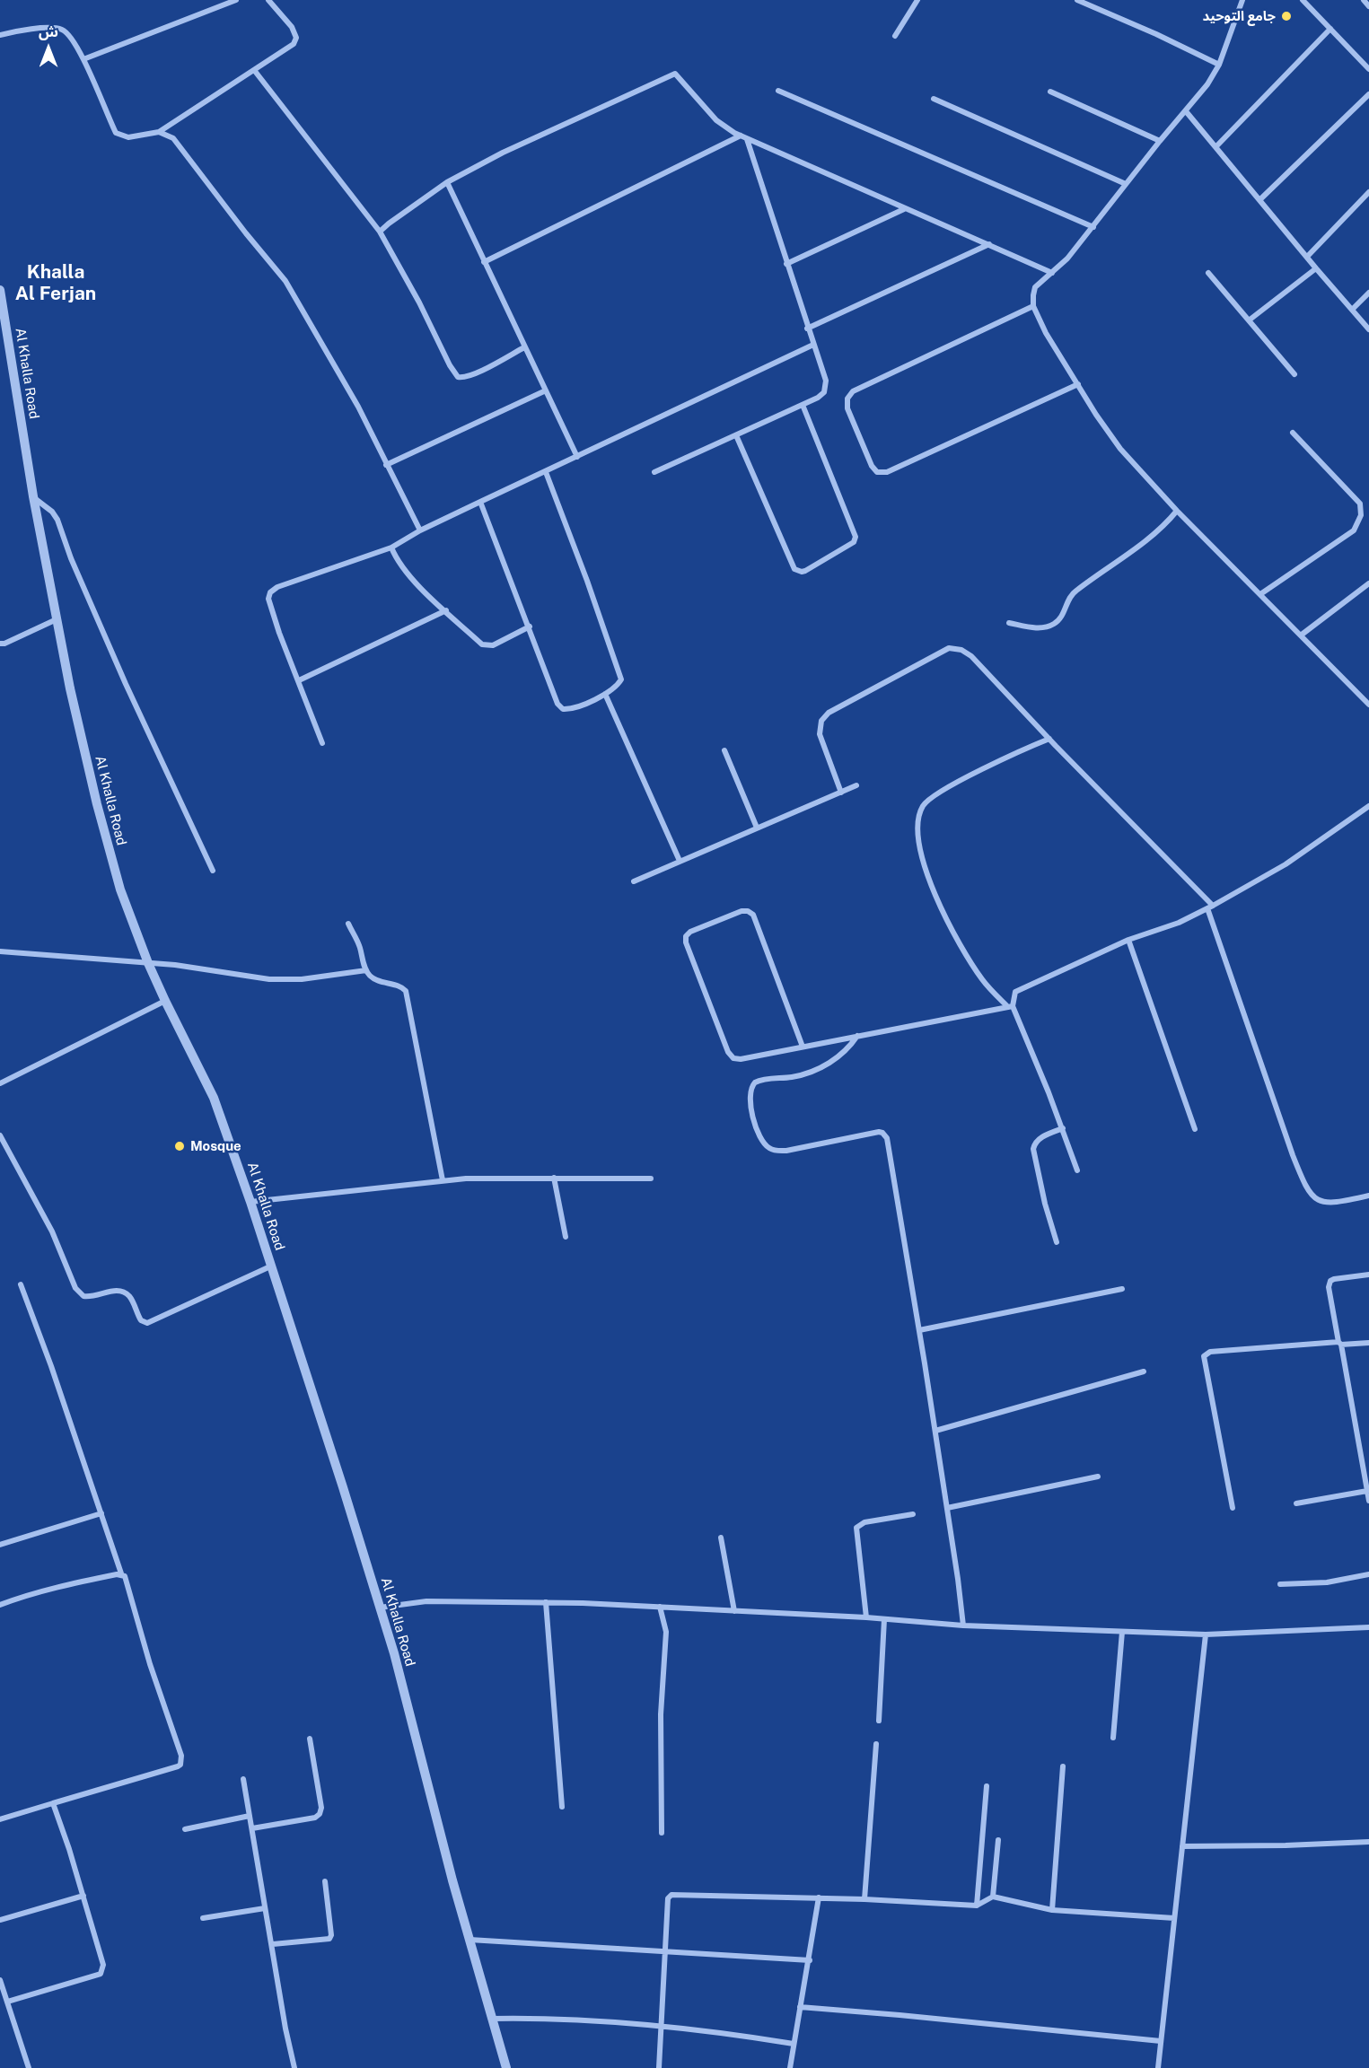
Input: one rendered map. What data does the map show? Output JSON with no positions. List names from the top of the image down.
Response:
{
  "streets": {
    "street": ["Al Khalla Road"]
  },
  "districts": ["Khalla Al Ferjan"],
  "places": ["جامع التوحيد", "Mosque"],
  "north": "top"
}
